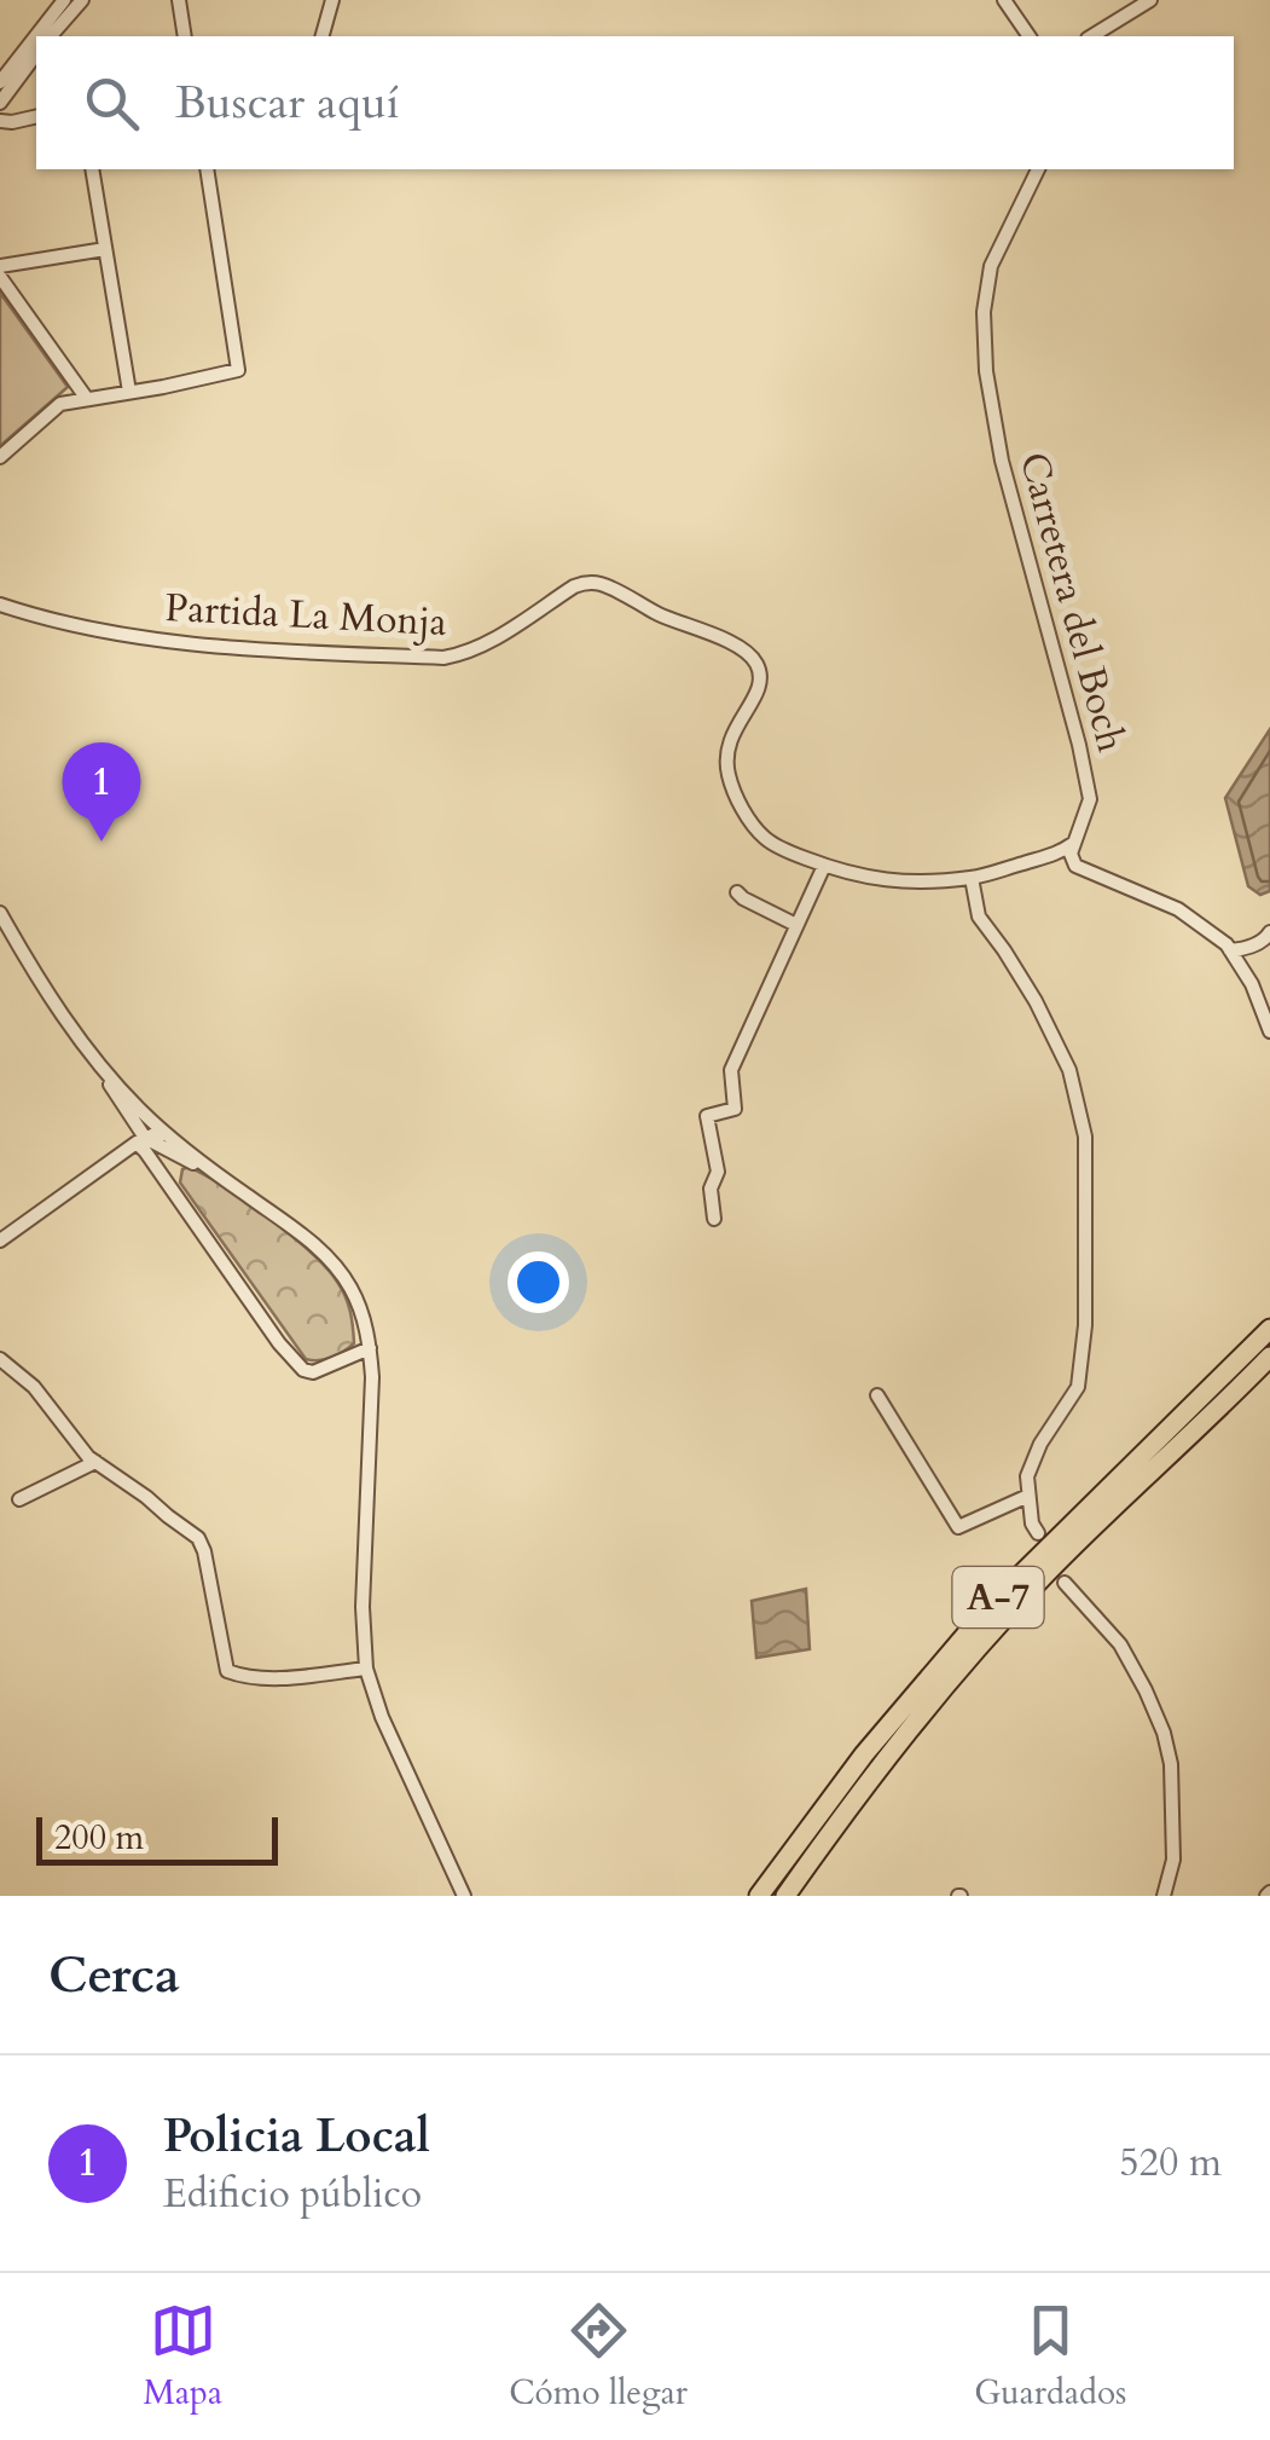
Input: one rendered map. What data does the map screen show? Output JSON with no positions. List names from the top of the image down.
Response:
{
  "streets": {
    "highway": ["A-7"],
    "street": ["Carretera del Boch", "Partida La Monja"]
  },
  "scale_bar": "200 m",
  "page": {
    "search": "Buscar aquí",
    "pins": "1",
    "scale": "200 m",
    "heading": "Cerca",
    "list": [
      {
        "mark": "1",
        "name": "Policia Local",
        "note": "Edificio público",
        "value": "520 m"
      }
    ],
    "nav": ["Mapa", "Cómo llegar", "Guardados"]
  }
}
